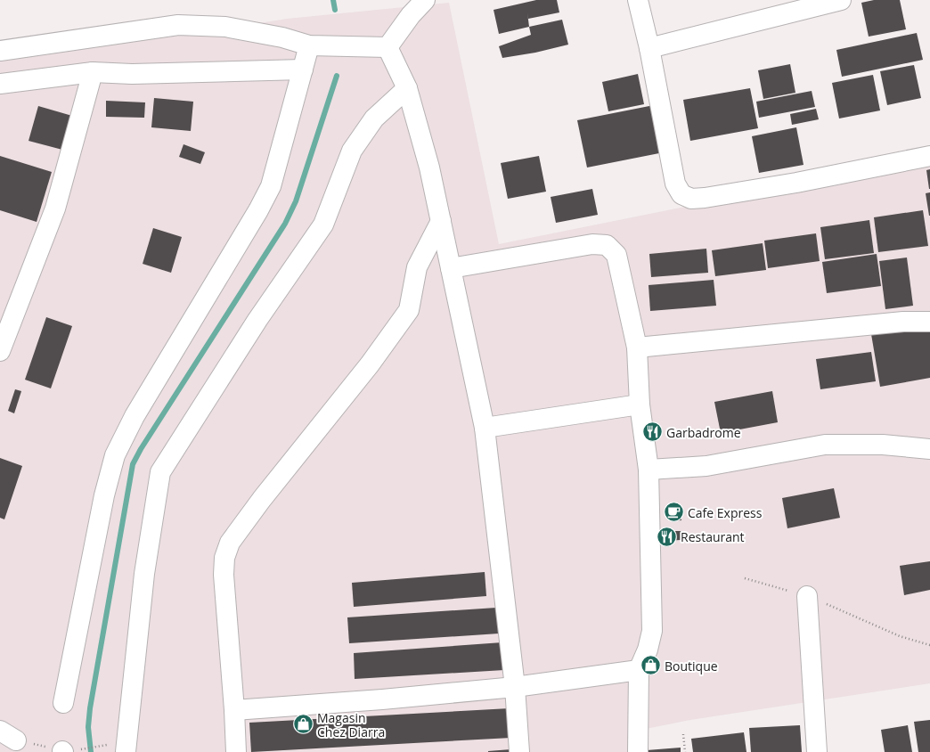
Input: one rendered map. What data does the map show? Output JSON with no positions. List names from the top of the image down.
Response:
{
  "places": {
    "restaurant": ["Garbadrome", "Restaurant"],
    "cafe": ["Cafe Express"],
    "shop": ["Boutique", "Magasin Chez Diarra"]
  }
}
